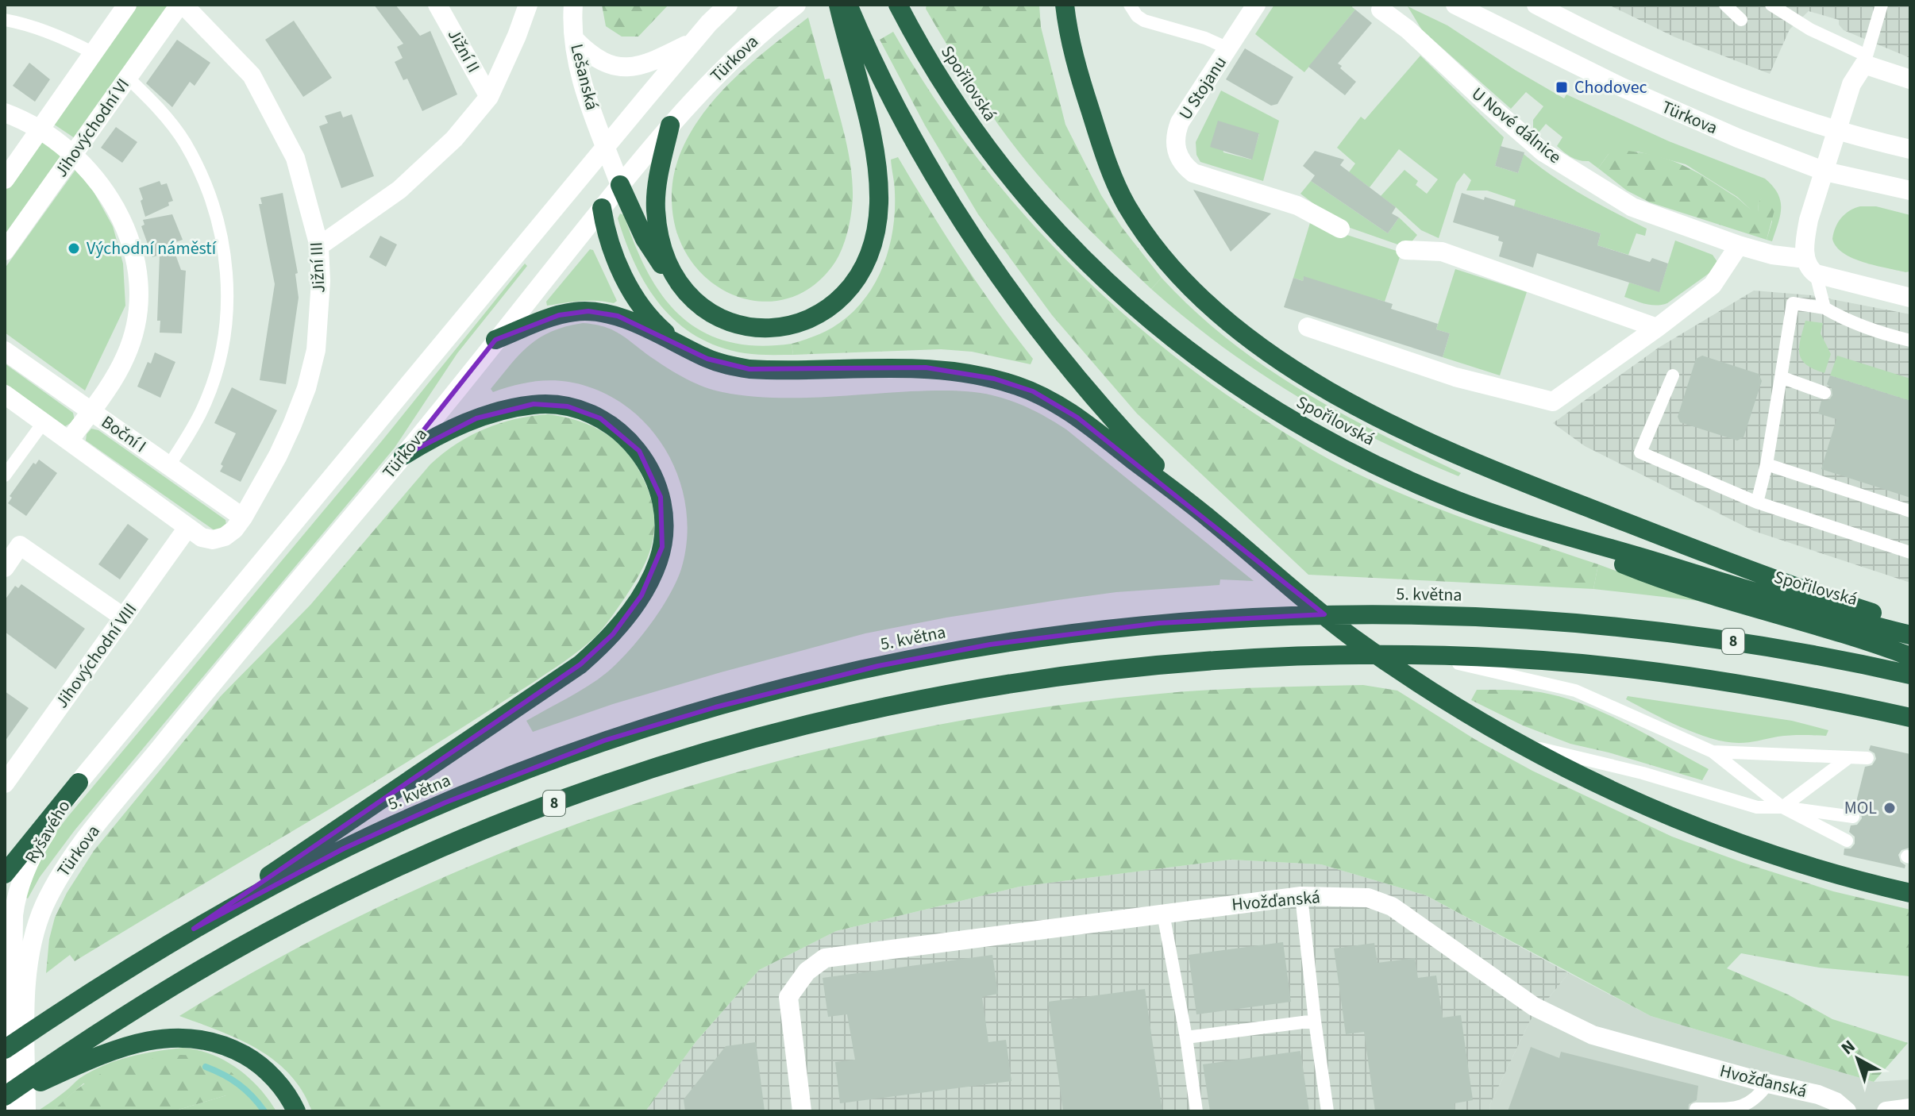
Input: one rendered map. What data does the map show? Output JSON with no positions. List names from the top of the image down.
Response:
{
  "streets": {
    "highway": ["Spořilovská", "5. května", "8"],
    "street": [
      "Jižní II",
      "Türkova",
      "Lešanská",
      "U Stojanu",
      "U Nové dálnice",
      "Jihovýchodní VI",
      "Jižní III",
      "Boční I",
      "Jihovýchodní VIII",
      "Ryšavého",
      "Hvožďanská"
    ]
  },
  "crossings": [
    ["Türkova", "Lešanská"],
    ["Jihovýchodní VI", "Jižní III"],
    ["Jižní III", "Boční I"],
    ["Jižní III", "Jihovýchodní VIII"]
  ],
  "places": {
    "transit": ["Chodovec"],
    "other": ["Východní náměstí", "MOL"]
  },
  "north": "top left"
}
